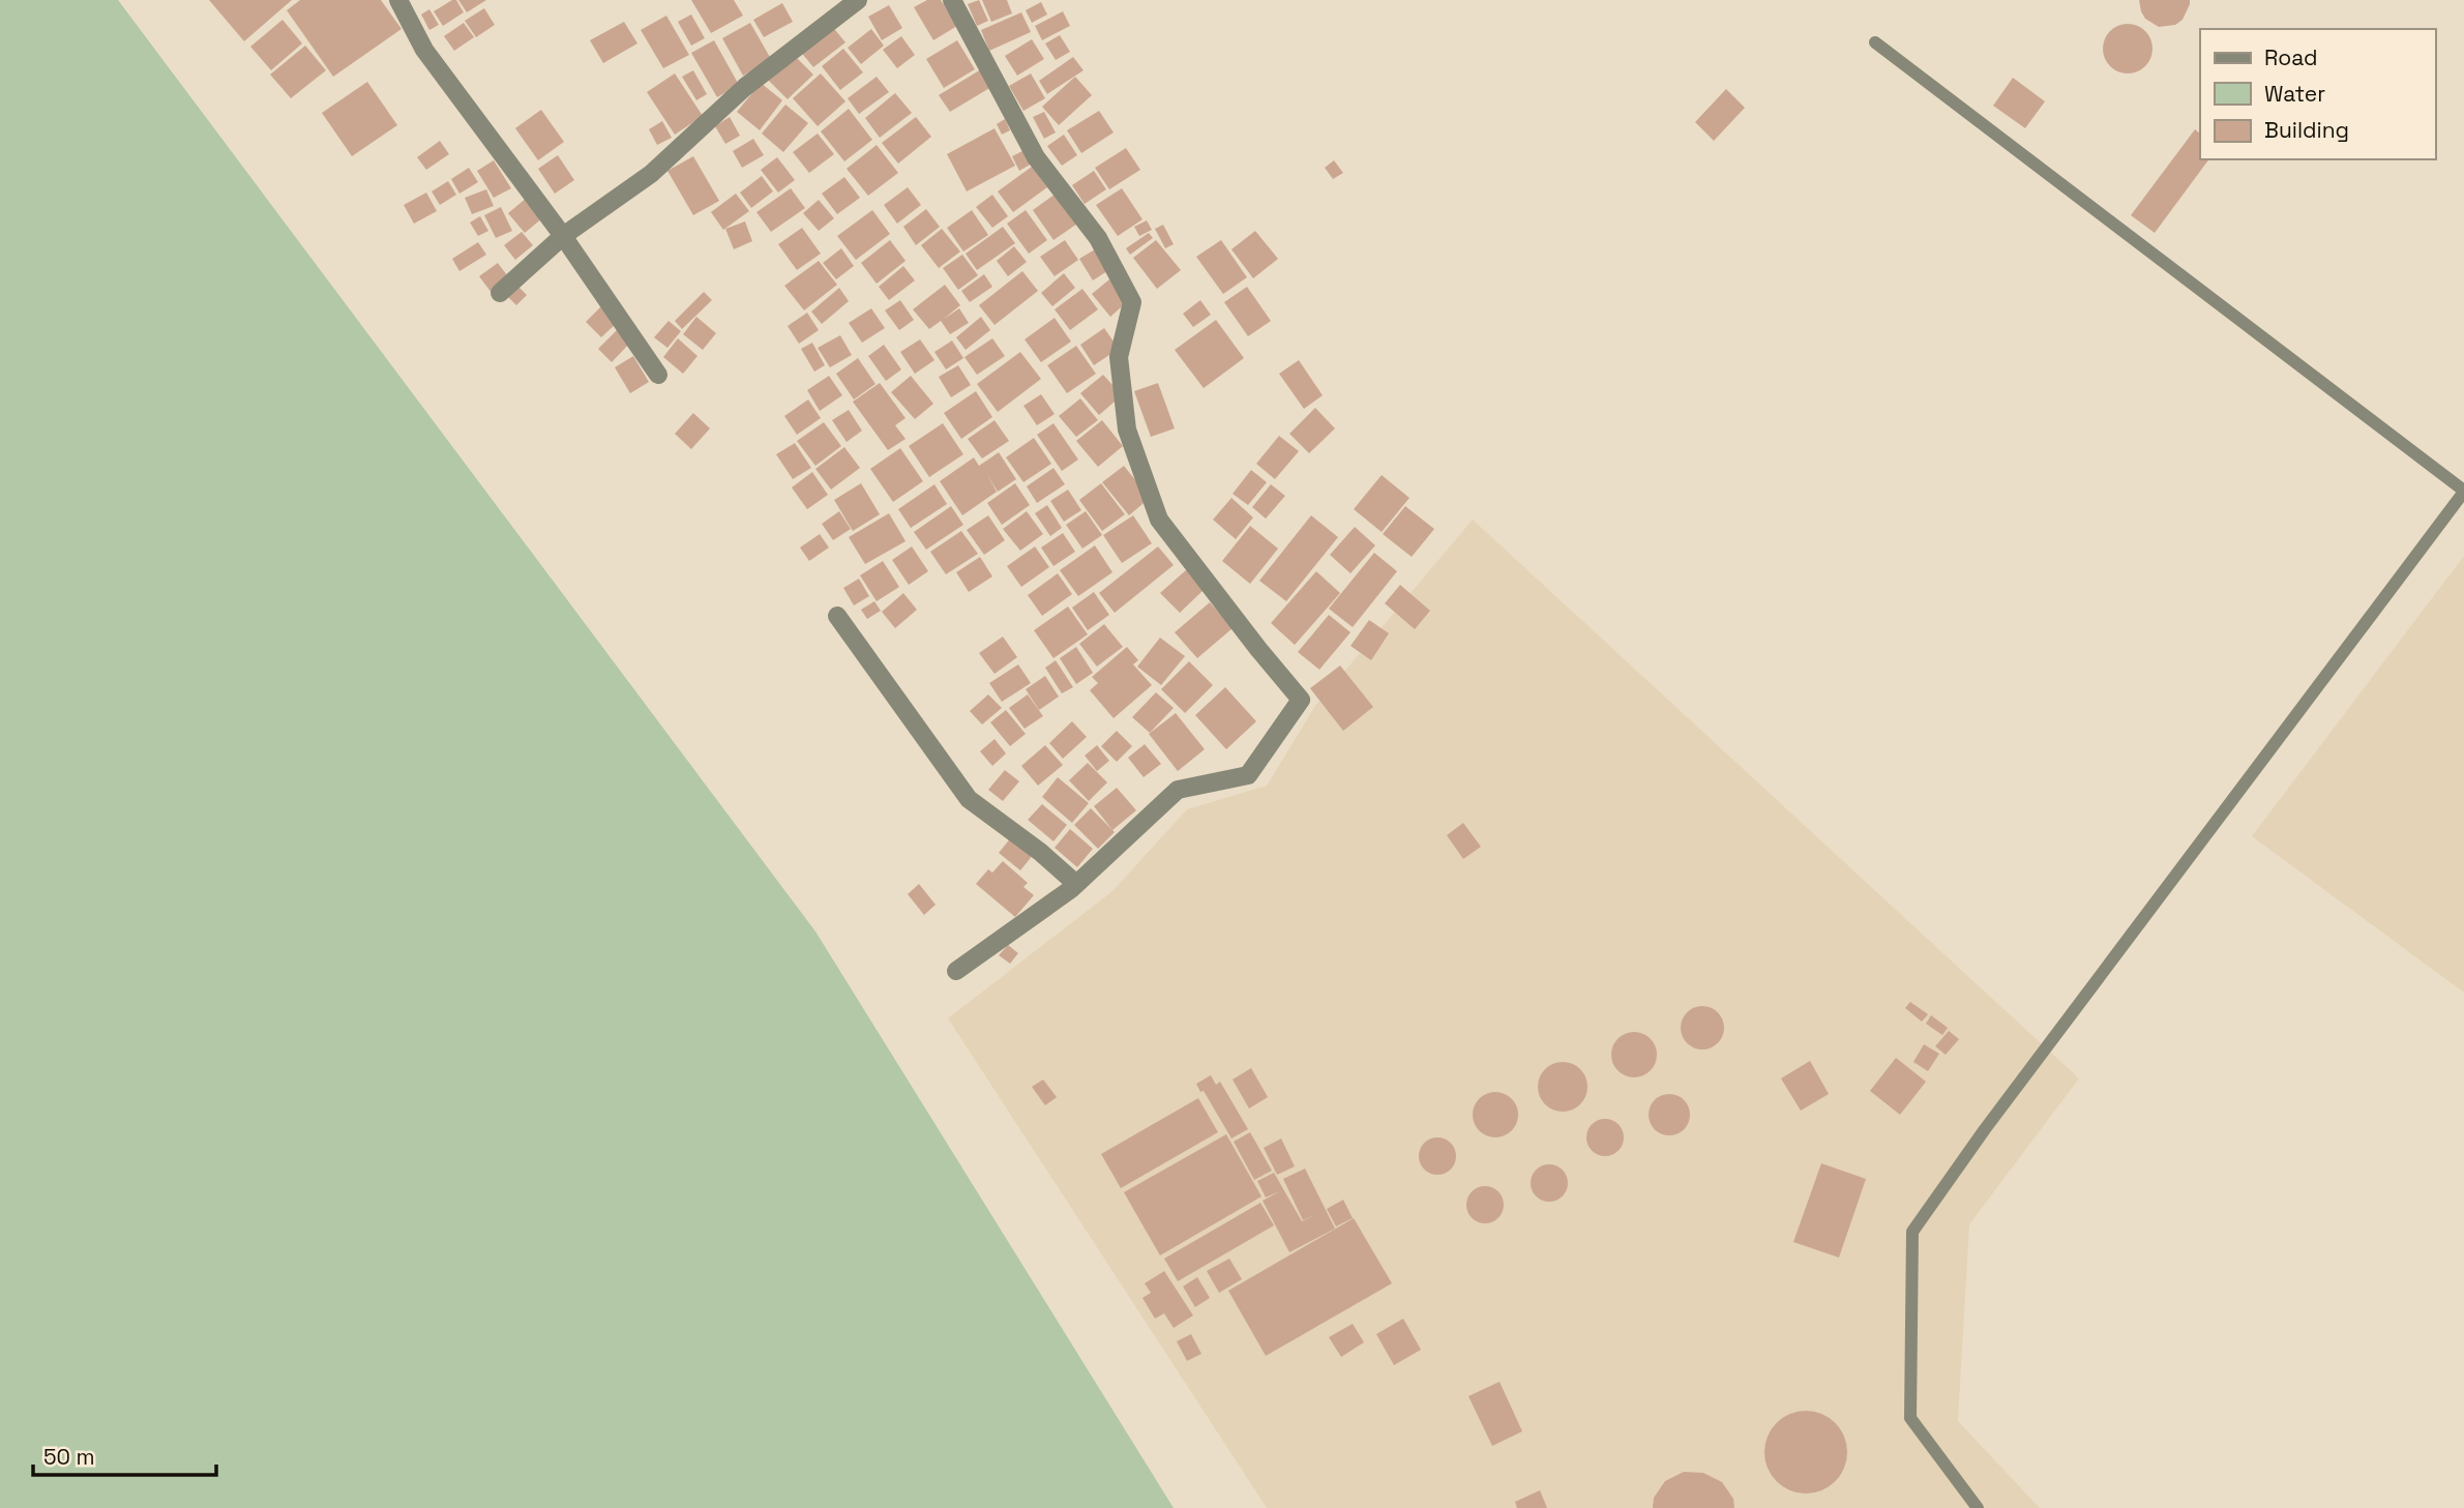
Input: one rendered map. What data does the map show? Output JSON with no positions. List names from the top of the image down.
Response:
{
  "legend": ["Road", "Water", "Building"],
  "scale_bar": "50 m"
}
